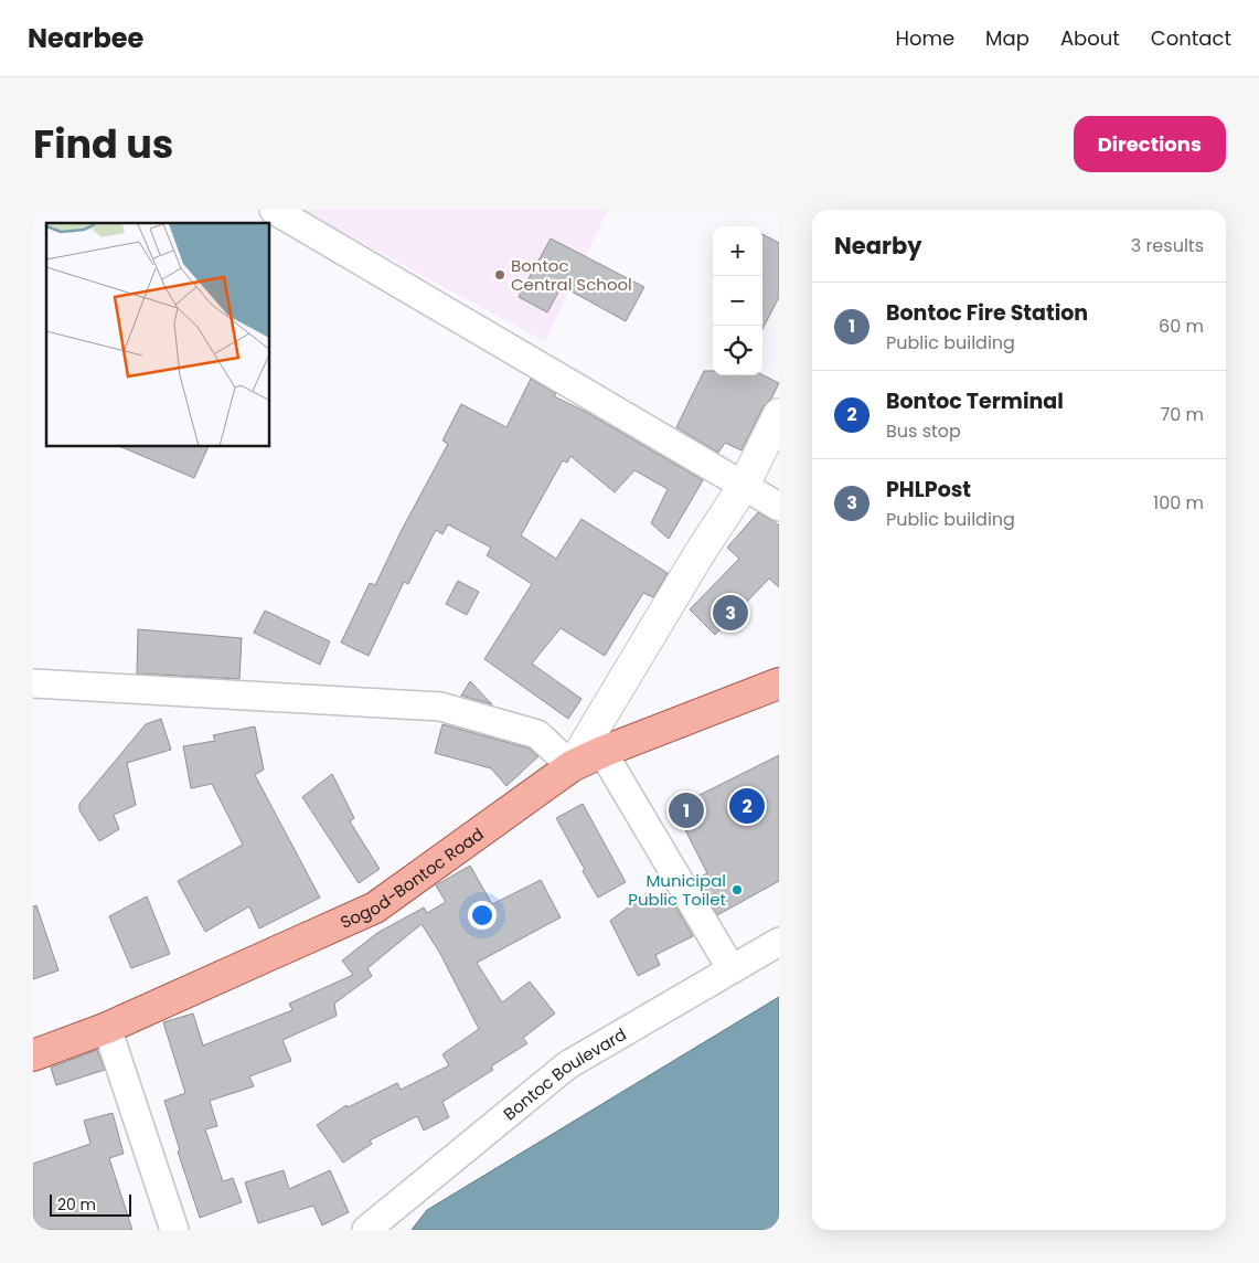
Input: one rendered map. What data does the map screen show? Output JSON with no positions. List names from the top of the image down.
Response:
{
  "streets": {
    "main road": ["Sogod-Bontoc Road"],
    "street": ["Bontoc Boulevard"]
  },
  "places": ["Bontoc Central School", "Municipal Public Toilet"],
  "scale_bar": "20 m",
  "page": {
    "header": "Nearbee",
    "nav": [
      "Home",
      "Map",
      "About",
      "Contact"
    ],
    "title": "Find us",
    "buttons": "Directions",
    "heading": ["Nearby", "3 results"],
    "map_buttons": ["+", "−"],
    "list": [
      {
        "mark": "1",
        "name": "Bontoc Fire Station",
        "note": "Public building",
        "value": "60 m"
      },
      {
        "mark": "2",
        "name": "Bontoc Terminal",
        "note": "Bus stop",
        "value": "70 m"
      },
      {
        "mark": "3",
        "name": "PHLPost",
        "note": "Public building",
        "value": "100 m"
      }
    ],
    "pins": ["3", "2", "1"],
    "scale": "20 m"
  }
}
